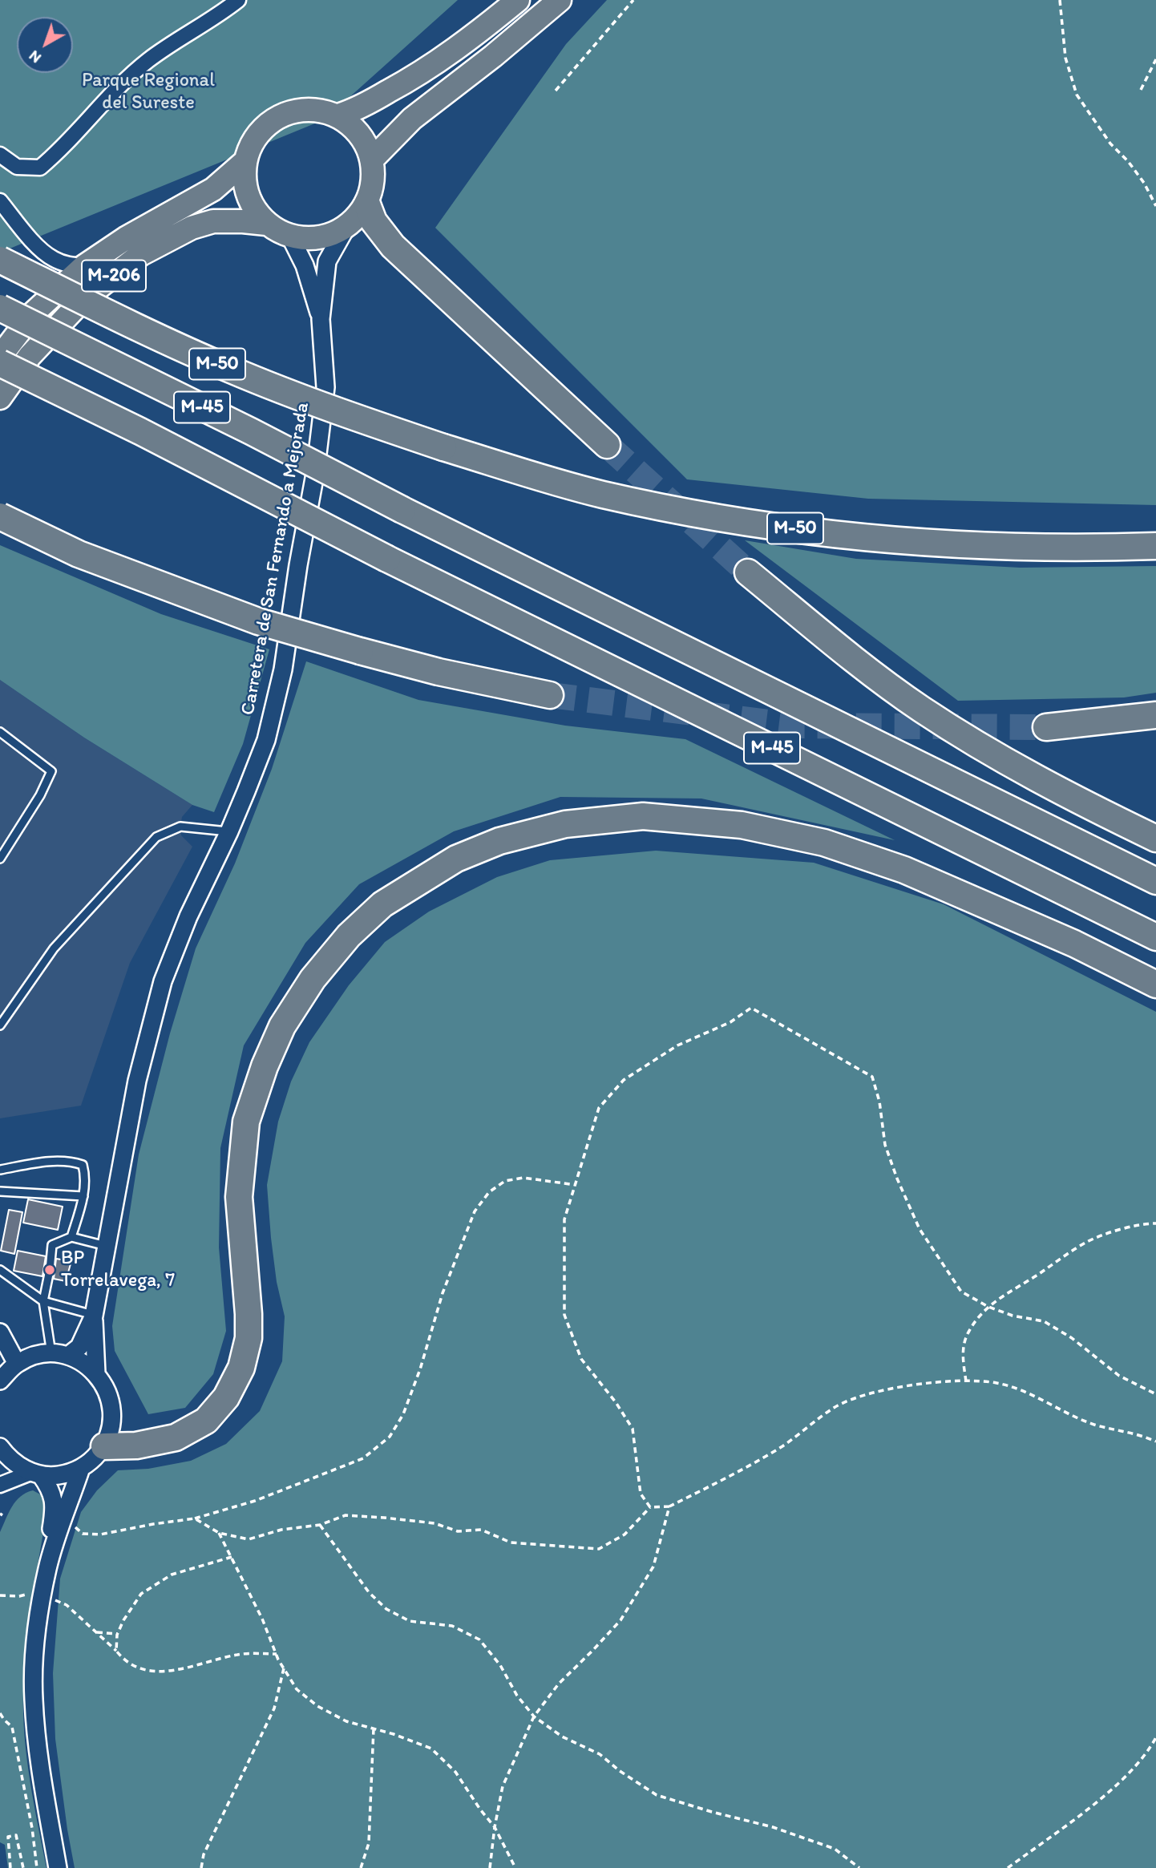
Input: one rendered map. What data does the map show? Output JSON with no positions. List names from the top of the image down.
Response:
{
  "streets": {
    "highway": ["M-50", "M-45"],
    "main road": ["M-206"],
    "street": ["Carretera de San Fernando a Mejorada"]
  },
  "parks": ["Parque Regional del Sureste"],
  "places": ["BP Torrelavega, 7"],
  "north": "bottom left"
}
